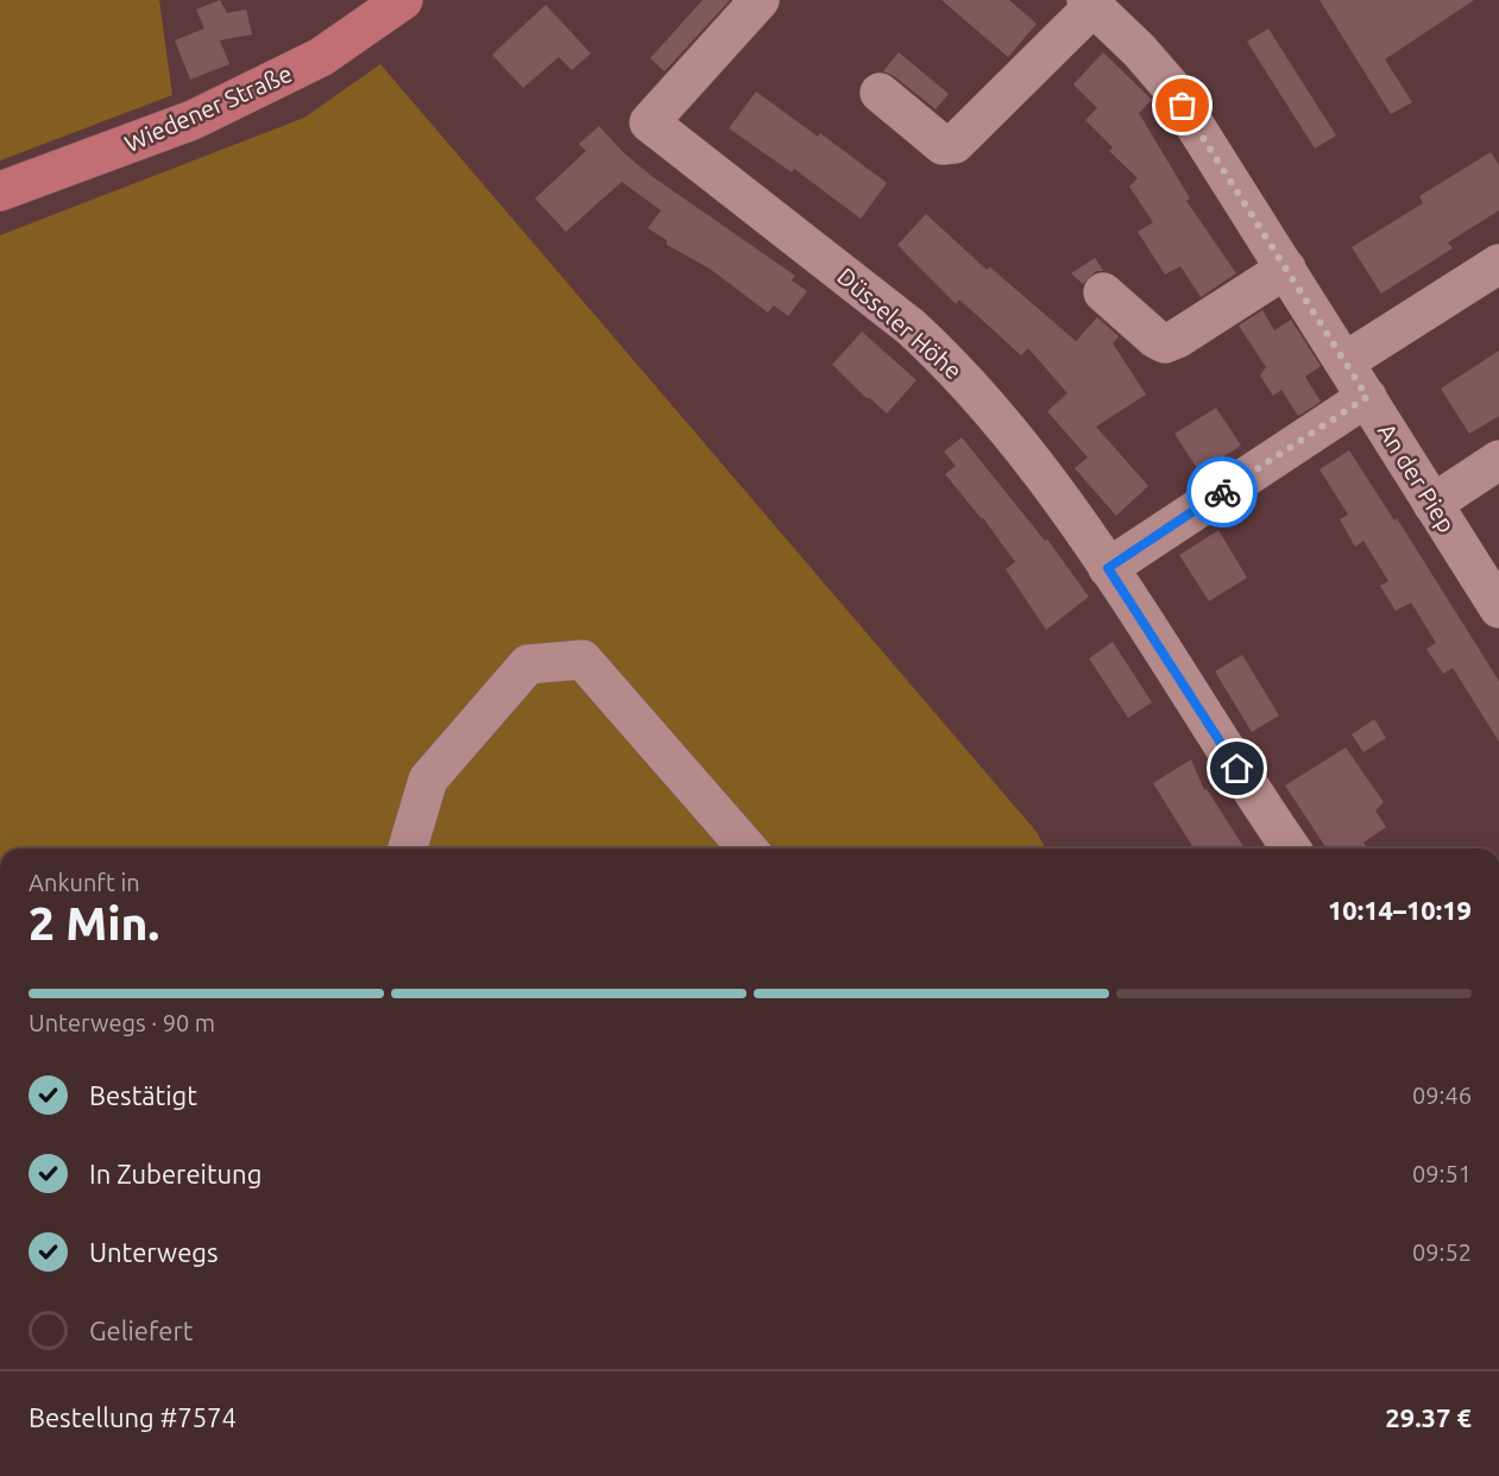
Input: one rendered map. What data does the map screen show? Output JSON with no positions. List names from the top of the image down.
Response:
{
  "streets": {
    "main road": ["Wiedener Straße"],
    "street": ["Düsseler Höhe", "An der Piep"]
  },
  "page": {
    "heading": ["2 Min.", "Ankunft in", "10:14–10:19"],
    "panel": ["Bestellung #7574", "29.37 €"],
    "bar": "Unterwegs · 90 m",
    "list": [
      ["Bestätigt", "09:46"],
      ["In Zubereitung", "09:51"],
      ["Unterwegs", "09:52"],
      "Geliefert"
    ]
  }
}
